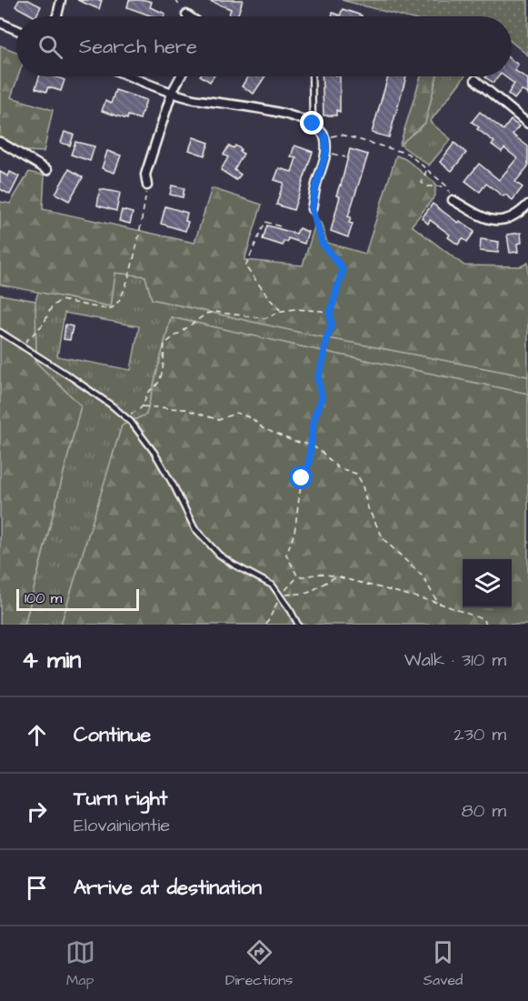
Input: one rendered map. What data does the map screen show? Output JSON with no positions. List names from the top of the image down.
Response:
{
  "scale_bar": "100 m",
  "page": {
    "search": "Search here",
    "scale": "100 m",
    "heading": ["4 min", "Walk · 310 m"],
    "list": [
      ["Continue", "230 m"],
      ["Turn right", "Elovainiontie", "80 m"],
      "Arrive at destination"
    ],
    "nav": ["Map", "Directions", "Saved"]
  }
}
